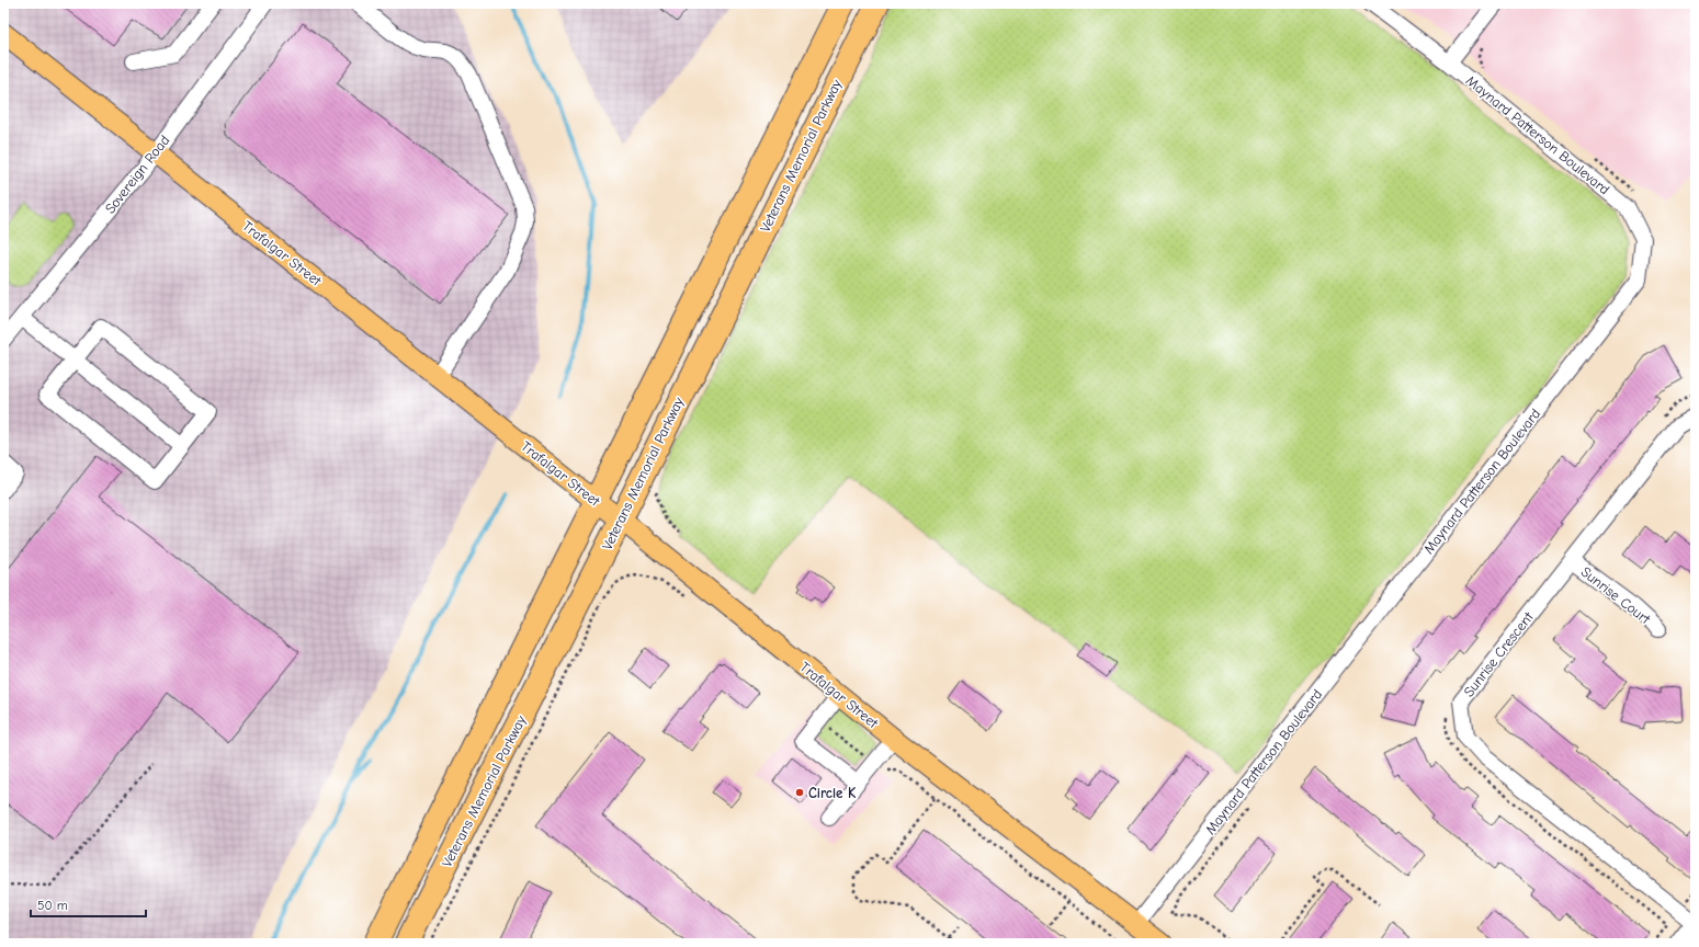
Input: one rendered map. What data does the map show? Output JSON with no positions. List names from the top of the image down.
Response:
{
  "streets": {
    "highway": ["Veterans Memorial Parkway"],
    "main road": ["Trafalgar Street"],
    "street": [
      "Maynard Patterson Boulevard",
      "Sovereign Road",
      "Sunrise Court",
      "Sunrise Crescent"
    ]
  },
  "crossings": [
    ["Maynard Patterson Boulevard", "Trafalgar Street"],
    ["Veterans Memorial Parkway", "Trafalgar Street"],
    ["Sovereign Road", "Trafalgar Street"],
    ["Sunrise Court", "Sunrise Crescent"]
  ],
  "places": ["Circle K"],
  "scale_bar": "50 m"
}
